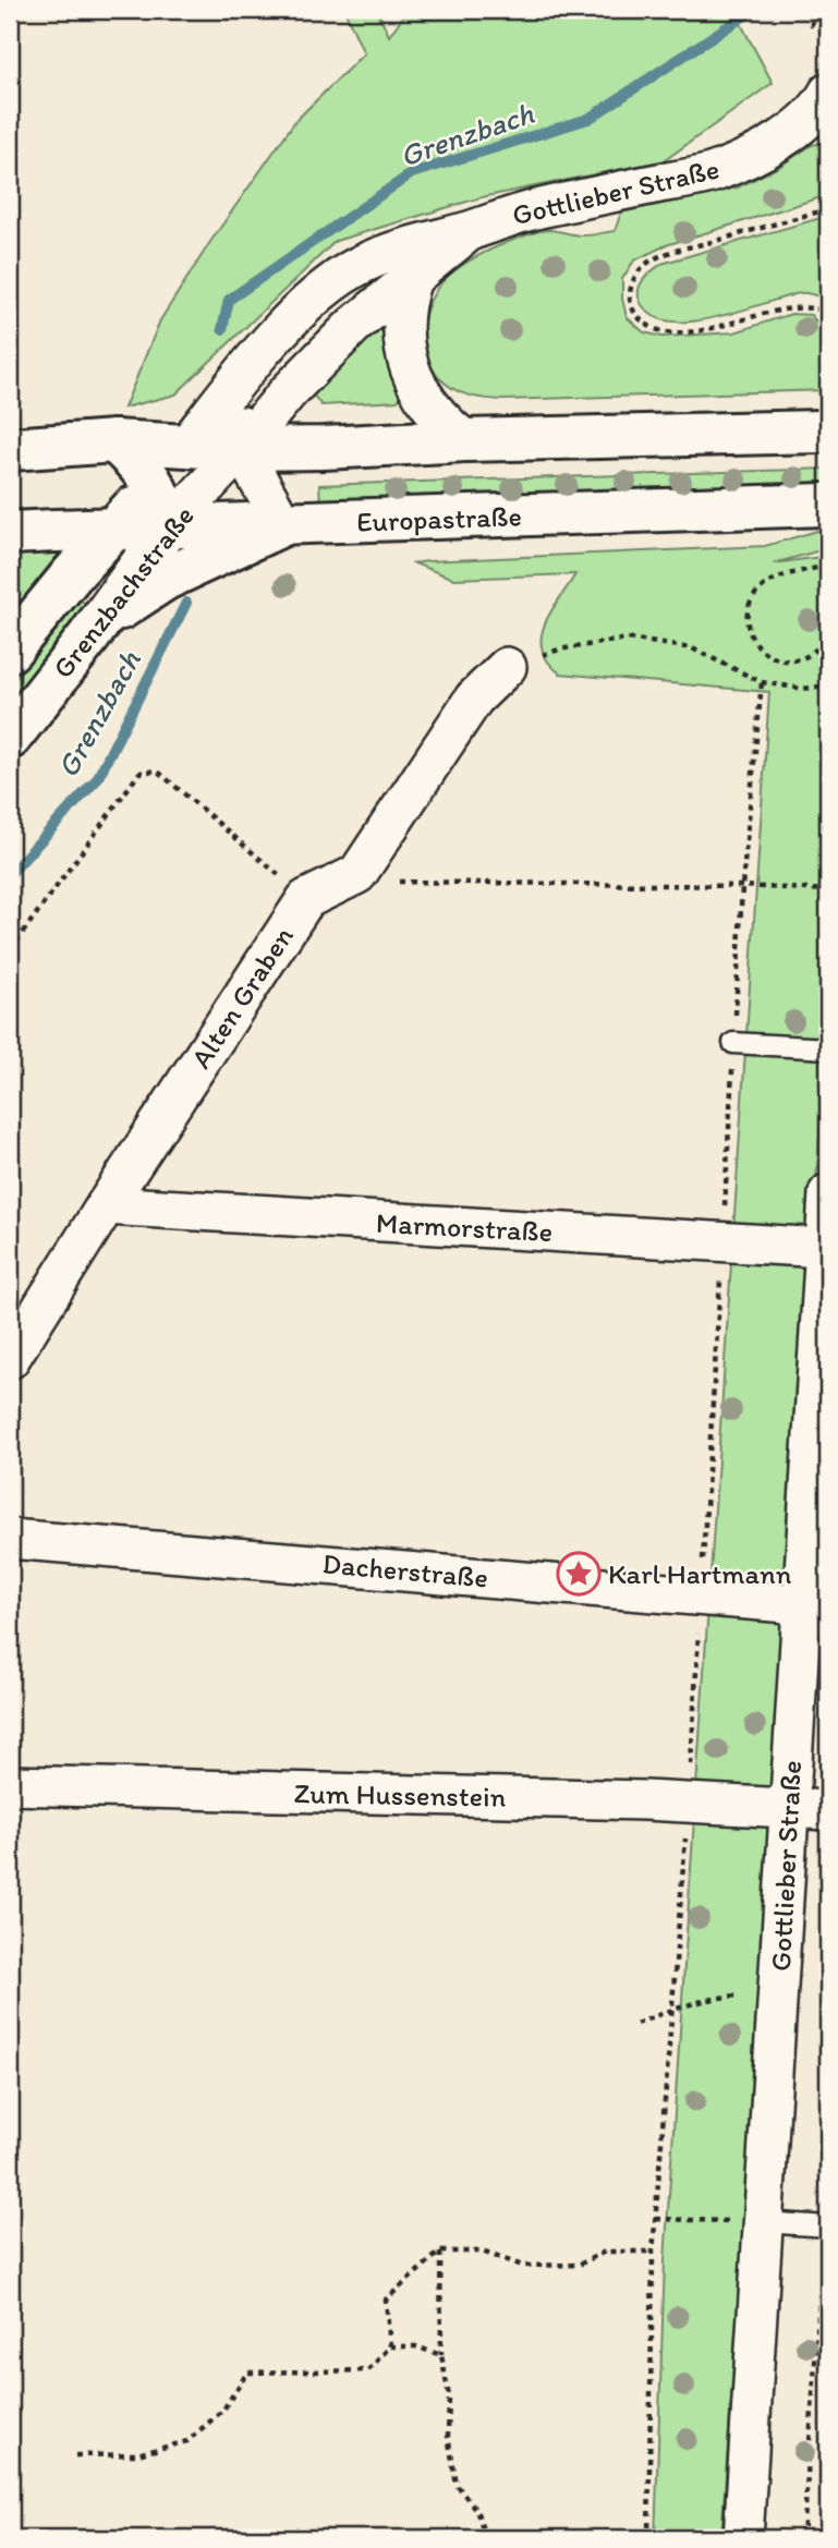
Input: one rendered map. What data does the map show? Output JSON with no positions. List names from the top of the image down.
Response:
{
  "streets": {
    "main road": ["Europastraße", "Grenzbachstraße"],
    "street": [
      "Gottlieber Straße",
      "Alten Graben",
      "Marmorstraße",
      "Dacherstraße",
      "Zum Hussenstein"
    ]
  },
  "crossings": [
    ["Gottlieber Straße", "Grenzbachstraße"],
    ["Gottlieber Straße", "Marmorstraße"],
    ["Gottlieber Straße", "Dacherstraße"],
    ["Gottlieber Straße", "Zum Hussenstein"],
    ["Europastraße", "Grenzbachstraße"],
    ["Alten Graben", "Marmorstraße"]
  ],
  "water": ["Grenzbach"],
  "places": {
    "place": ["Karl Hartmann"]
  }
}
